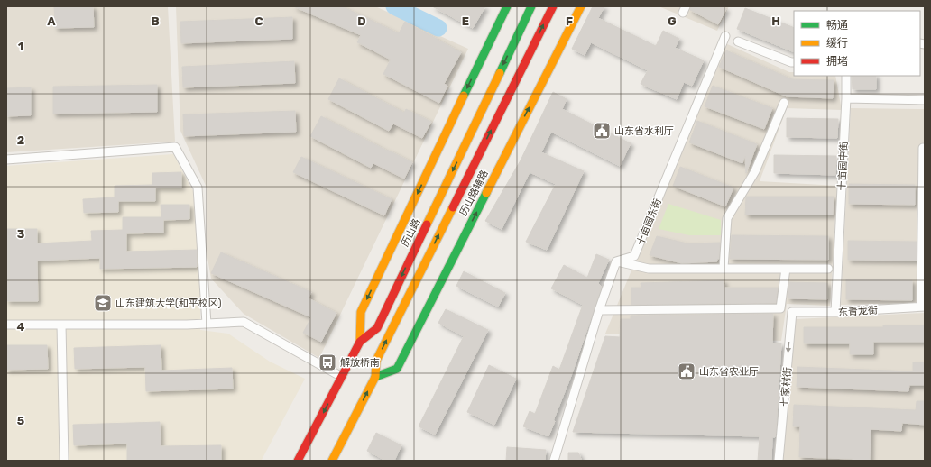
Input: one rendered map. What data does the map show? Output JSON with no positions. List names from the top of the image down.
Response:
{
  "streets": {
    "main road": ["历山路辅路", "历山路"],
    "street": [
      "十亩园中街",
      "十亩园东街",
      "东青龙街",
      "七家村街"
    ]
  },
  "crossings": [
    ["十亩园中街", "东青龙街"],
    ["东青龙街", "七家村街"]
  ],
  "one_way": ["七家村街"],
  "places": {
    "public building": ["山东省水利厅", "山东省农业厅"],
    "school or university": ["山东建筑大学(和平校区)"],
    "bus stop": ["解放桥南"]
  },
  "legend": ["畅通", "缓行", "拥堵"],
  "grid": {
    "columns": [
      "A",
      "B",
      "C",
      "D",
      "E",
      "F",
      "G",
      "H"
    ],
    "rows": [
      "1",
      "2",
      "3",
      "4",
      "5"
    ]
  }
}
